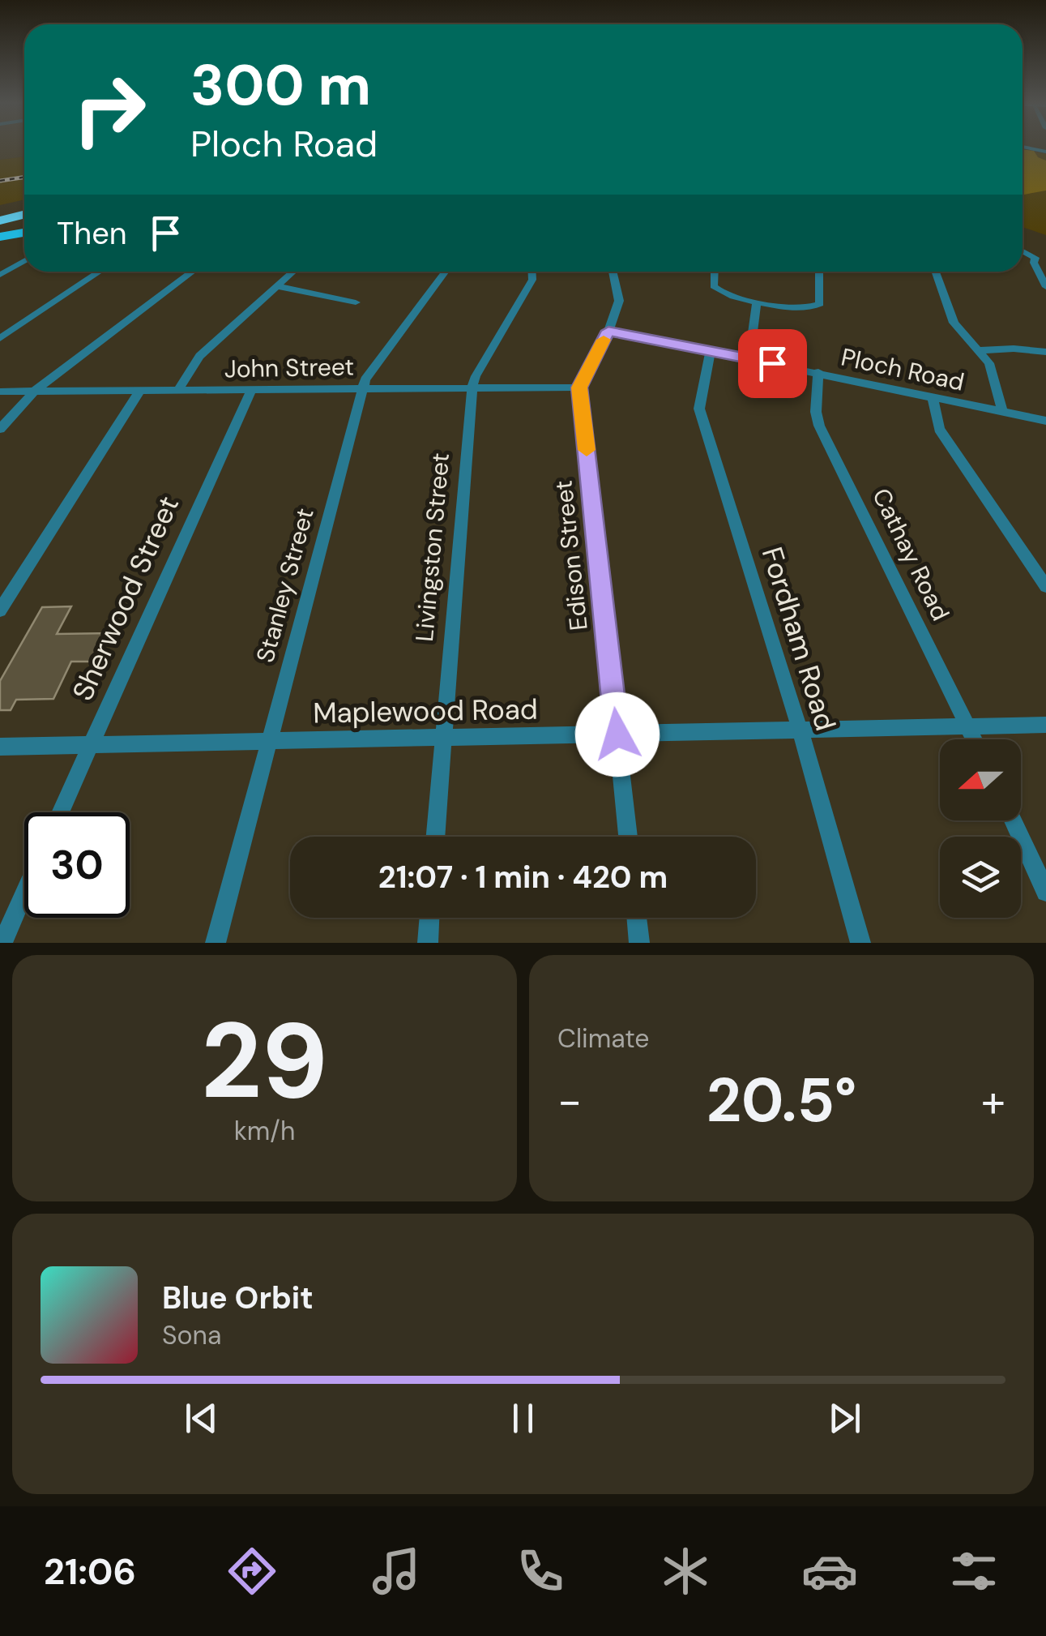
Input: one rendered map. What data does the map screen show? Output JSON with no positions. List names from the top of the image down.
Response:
{
  "streets": {
    "street": [
      "John Street",
      "Ploch Road",
      "Livingston Street",
      "Cathay Road",
      "Edison Street",
      "Stanley Street",
      "Sherwood Street",
      "Fordham Road",
      "Maplewood Road"
    ]
  },
  "crossings": [
    ["John Street", "Livingston Street"],
    ["John Street", "Edison Street"],
    ["John Street", "Stanley Street"],
    ["John Street", "Sherwood Street"],
    ["Ploch Road", "Cathay Road"],
    ["Ploch Road", "Fordham Road"],
    ["Livingston Street", "Maplewood Road"],
    ["Cathay Road", "Maplewood Road"],
    ["Edison Street", "Maplewood Road"],
    ["Stanley Street", "Maplewood Road"],
    ["Sherwood Street", "Maplewood Road"],
    ["Fordham Road", "Maplewood Road"]
  ],
  "north": "left",
  "page": {
    "turn": ["300 m", "Ploch Road"],
    "then": "Then",
    "limit": "30",
    "trip": "21:07 · 1 min · 420 m",
    "tile": [
      ["29", "km/h"],
      "Climate"
    ],
    "heat": ["−", "20.5°", "+"],
    "song": ["Blue Orbit", "Sona"],
    "tabs": "21:06"
  }
}
